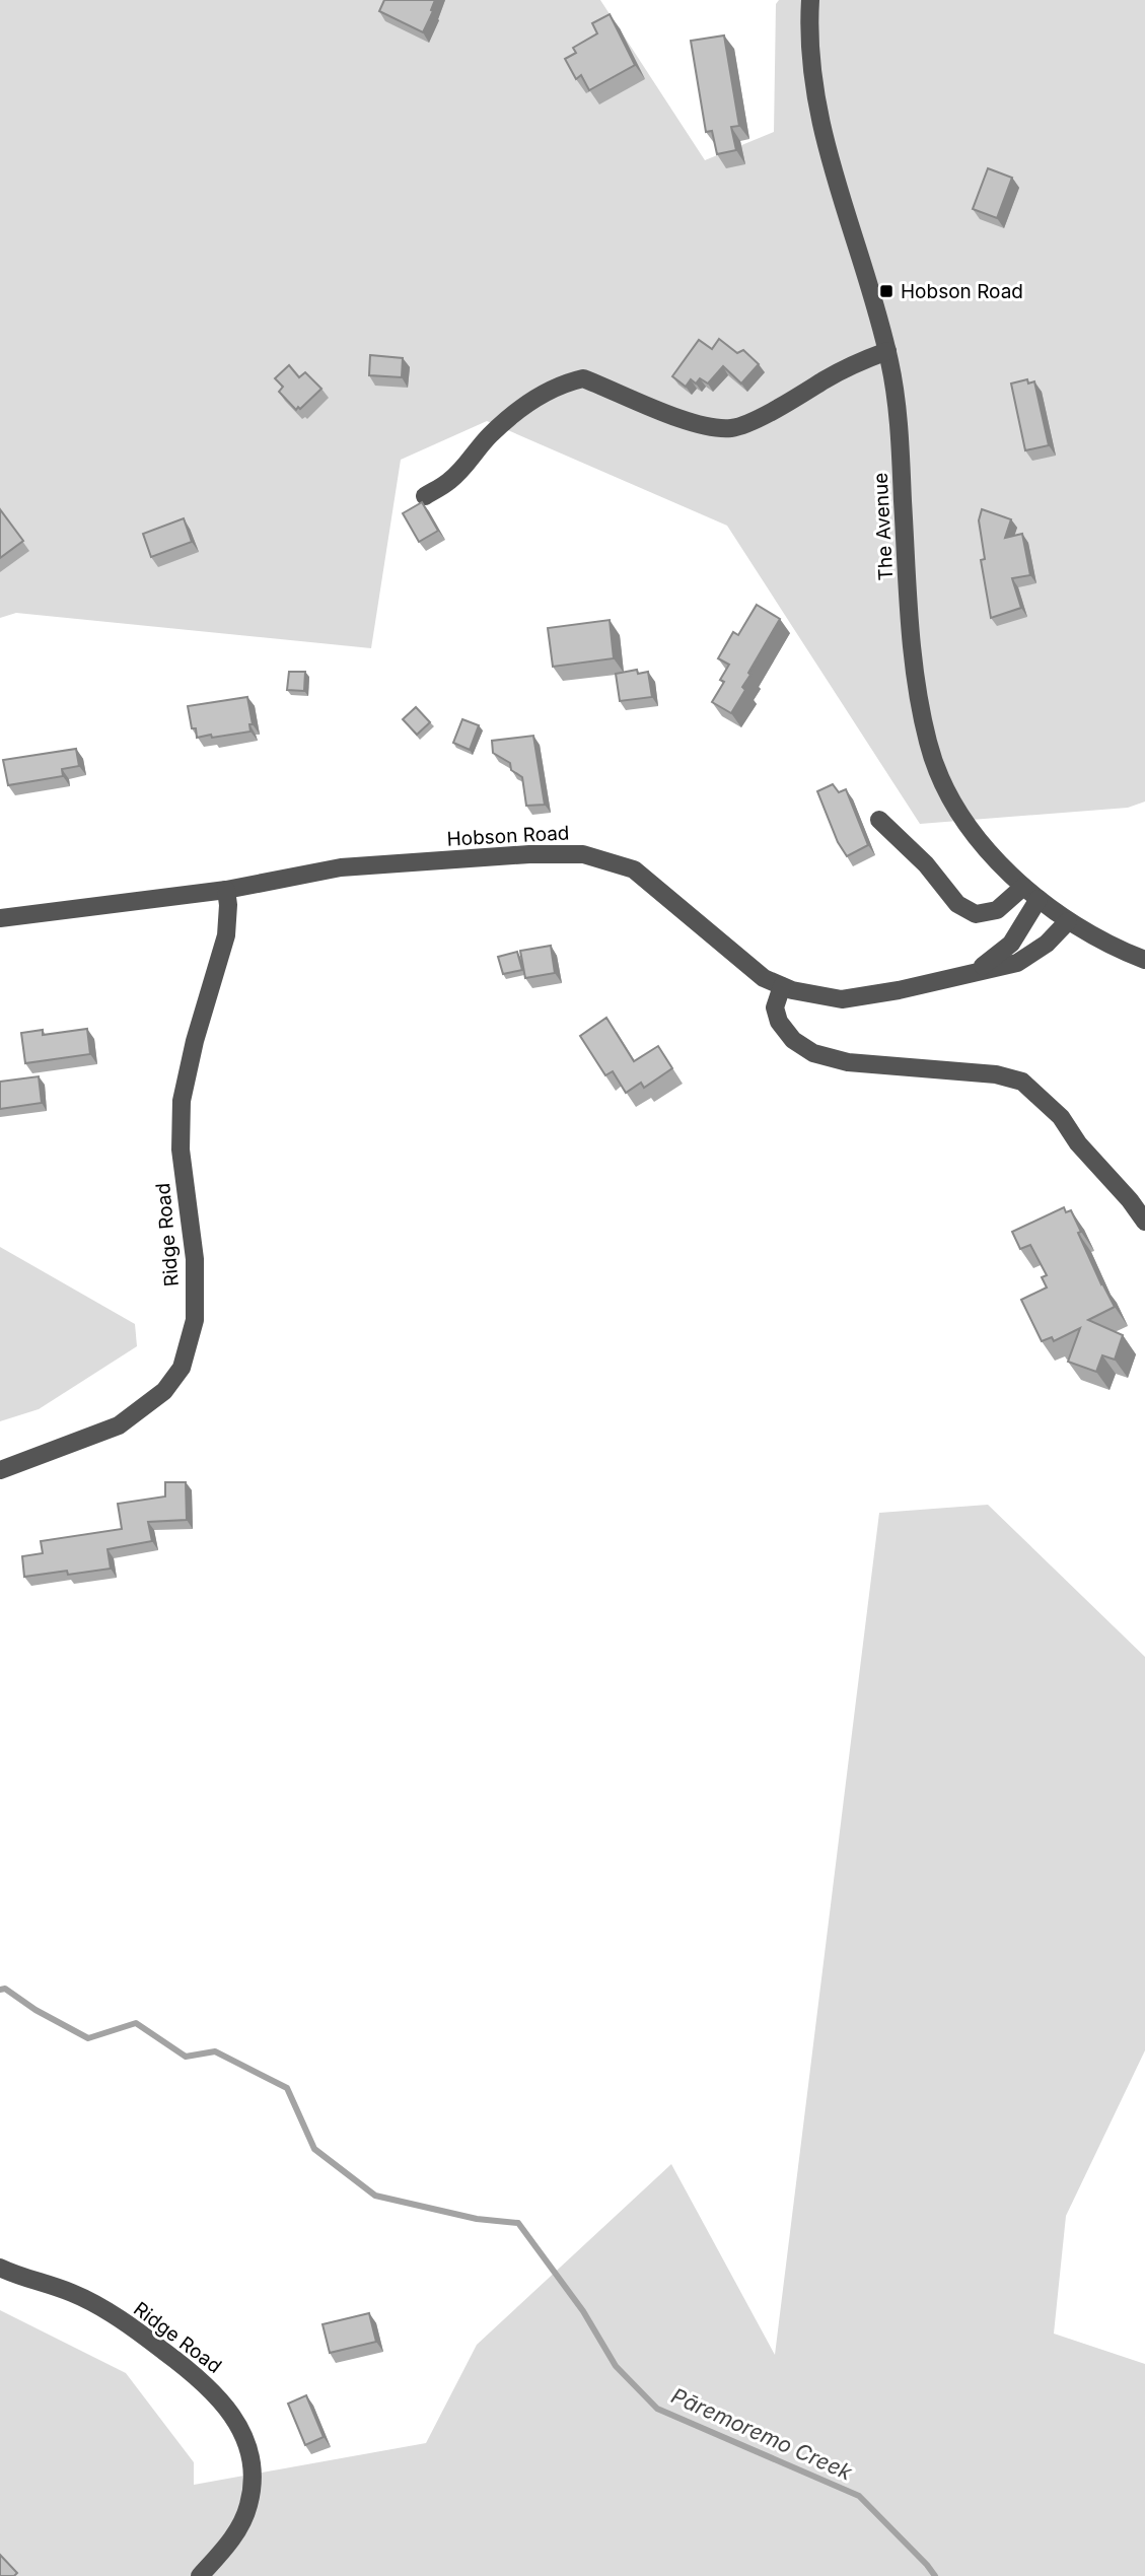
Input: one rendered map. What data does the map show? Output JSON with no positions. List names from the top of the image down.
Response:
{
  "streets": {
    "street": ["The Avenue", "Hobson Road", "Ridge Road"]
  },
  "crossings": [
    ["The Avenue", "Hobson Road"],
    ["Hobson Road", "Ridge Road"]
  ],
  "water": ["Pāremoremo Creek"],
  "places": {
    "transit": ["Hobson Road"]
  }
}
